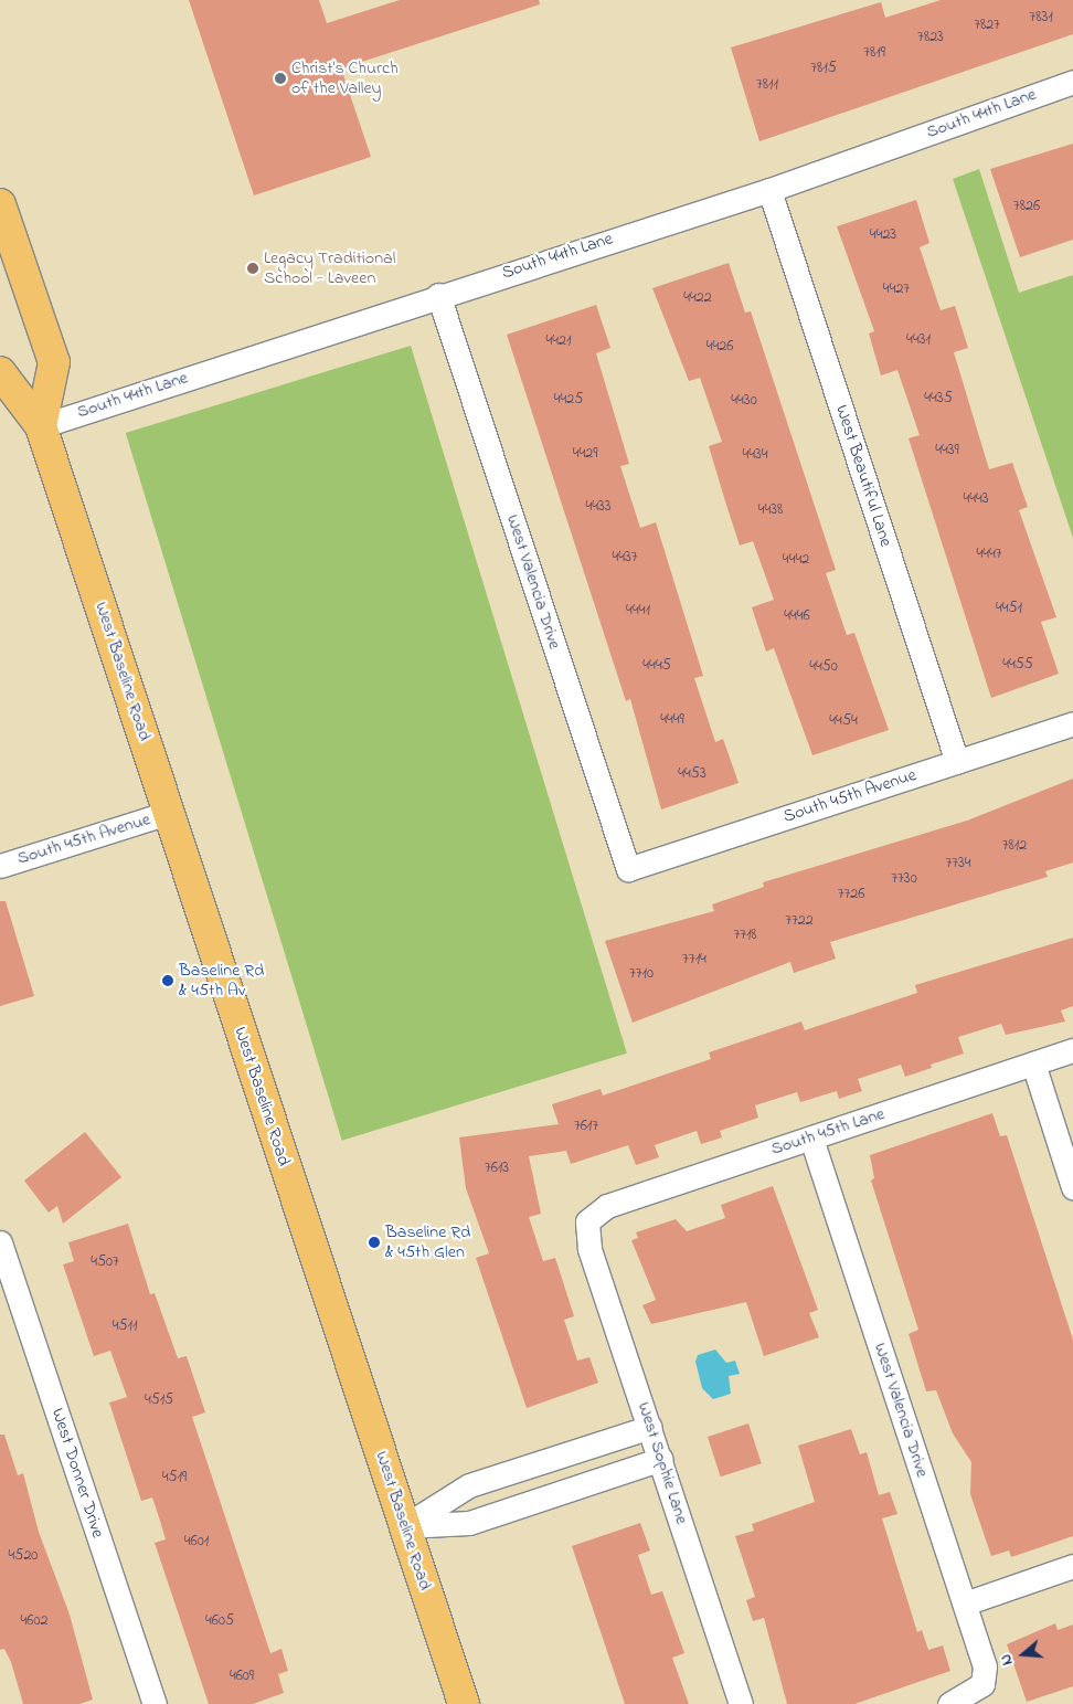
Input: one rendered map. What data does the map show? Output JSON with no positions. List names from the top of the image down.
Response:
{
  "streets": {
    "main road": ["West Baseline Road"],
    "street": [
      "South 44th Lane",
      "West Beautiful Lane",
      "West Valencia Drive",
      "South 45th Avenue",
      "South 45th Lane",
      "West Sophie Lane",
      "West Donner Drive"
    ]
  },
  "crossings": [
    ["South 44th Lane", "West Beautiful Lane"],
    ["South 44th Lane", "West Valencia Drive"],
    ["South 44th Lane", "West Baseline Road"],
    ["West Beautiful Lane", "South 45th Avenue"],
    ["West Valencia Drive", "South 45th Avenue"],
    ["West Valencia Drive", "South 45th Lane"],
    ["West Baseline Road", "South 45th Avenue"],
    ["South 45th Lane", "West Sophie Lane"]
  ],
  "places": [
    "Christ's Church of the Valley",
    "Legacy Traditional School - Laveen",
    "Baseline Rd & 45th Av",
    "Baseline Rd & 45th Glen"
  ],
  "house_numbers": [
    "7831",
    "7827",
    "7823",
    "7819",
    "7815",
    "7811",
    "7826",
    "4423",
    "4427",
    "4422",
    "4431",
    "4421",
    "4426",
    "4435",
    "4425",
    "4430",
    "4439",
    "4429",
    "4434",
    "4443",
    "4433",
    "4438",
    "4447",
    "4437",
    "4442",
    "4451",
    "4441",
    "4446",
    "4455",
    "4445",
    "4450",
    "4449",
    "4454",
    "4453",
    "7812",
    "7734",
    "7730",
    "7726",
    "7722",
    "7718",
    "7714",
    "7710",
    "7617",
    "7613",
    "4507",
    "4511",
    "4515",
    "4519",
    "4601",
    "4520",
    "4602",
    "4605",
    "4609"
  ],
  "north": "left"
}
